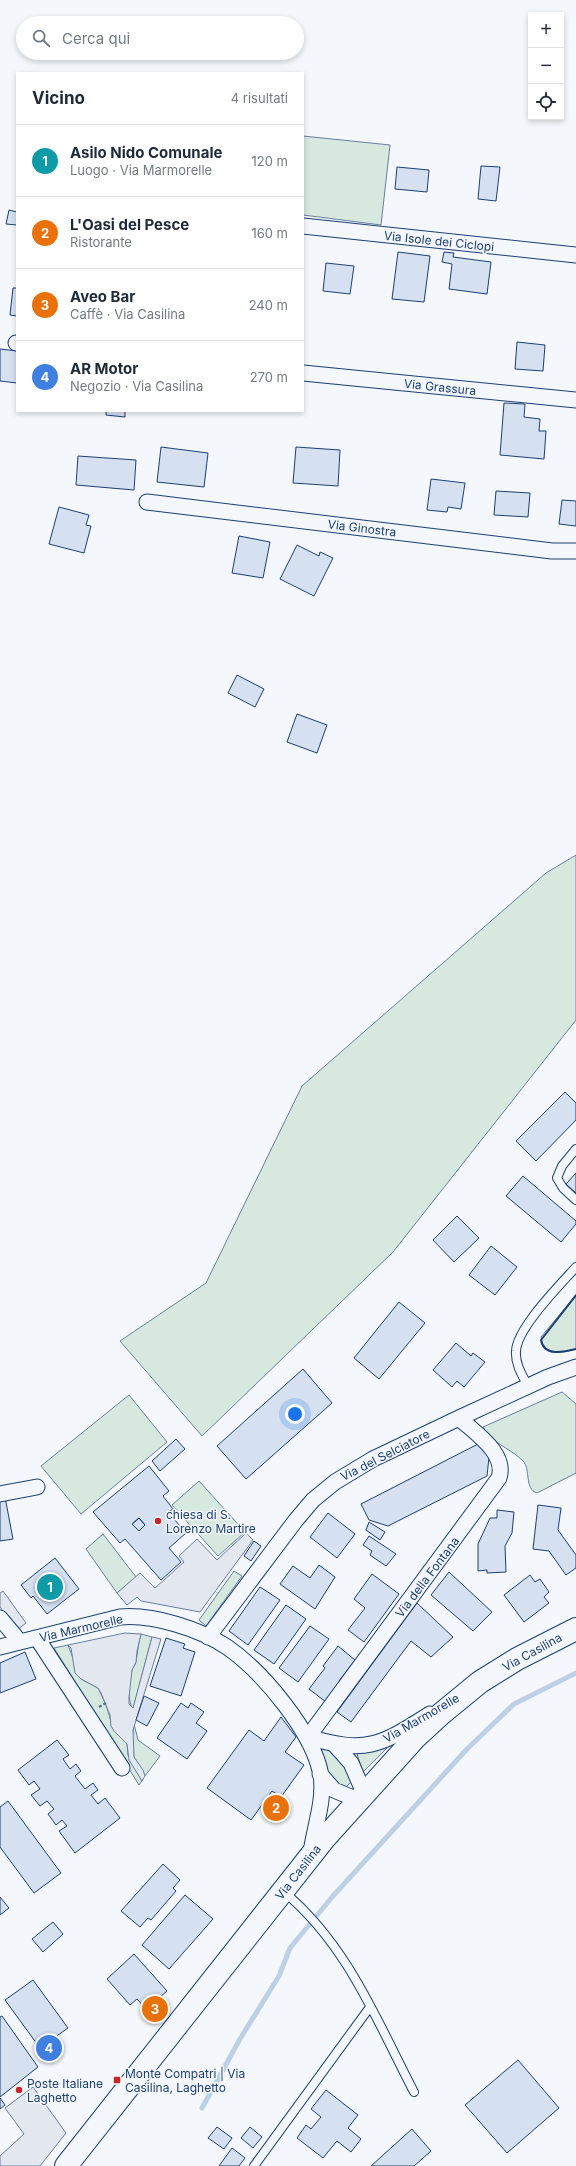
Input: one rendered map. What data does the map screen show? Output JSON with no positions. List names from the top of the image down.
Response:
{
  "streets": {
    "main road": ["Via Casilina"],
    "street": [
      "Via Isole dei Ciclopi",
      "Via Grassura",
      "Via Ginostra",
      "Via del Selciatore",
      "Via della Fontana",
      "Via Marmorelle"
    ]
  },
  "crossings": [
    ["Via del Selciatore", "Via della Fontana"],
    ["Via del Selciatore", "Via Marmorelle"],
    ["Via della Fontana", "Via Marmorelle"],
    ["Via Marmorelle", "Via Casilina"]
  ],
  "places": {
    "other": ["chiesa di S. Lorenzo Martire", "Poste Italiane Laghetto"],
    "transit": ["Monte Compatri | Via Casilina, Laghetto"]
  },
  "page": {
    "map_buttons": ["+", "−"],
    "search": "Cerca qui",
    "heading": ["Vicino", "4 risultati"],
    "list": [
      {
        "mark": "1",
        "name": "Asilo Nido Comunale",
        "note": "Luogo · Via Marmorelle",
        "value": "120 m"
      },
      {
        "mark": "2",
        "name": "L'Oasi del Pesce",
        "note": "Ristorante",
        "value": "160 m"
      },
      {
        "mark": "3",
        "name": "Aveo Bar",
        "note": "Caffè · Via Casilina",
        "value": "240 m"
      },
      {
        "mark": "4",
        "name": "AR Motor",
        "note": "Negozio · Via Casilina",
        "value": "270 m"
      }
    ],
    "pins": [
      "1",
      "2",
      "3",
      "4"
    ]
  }
}
